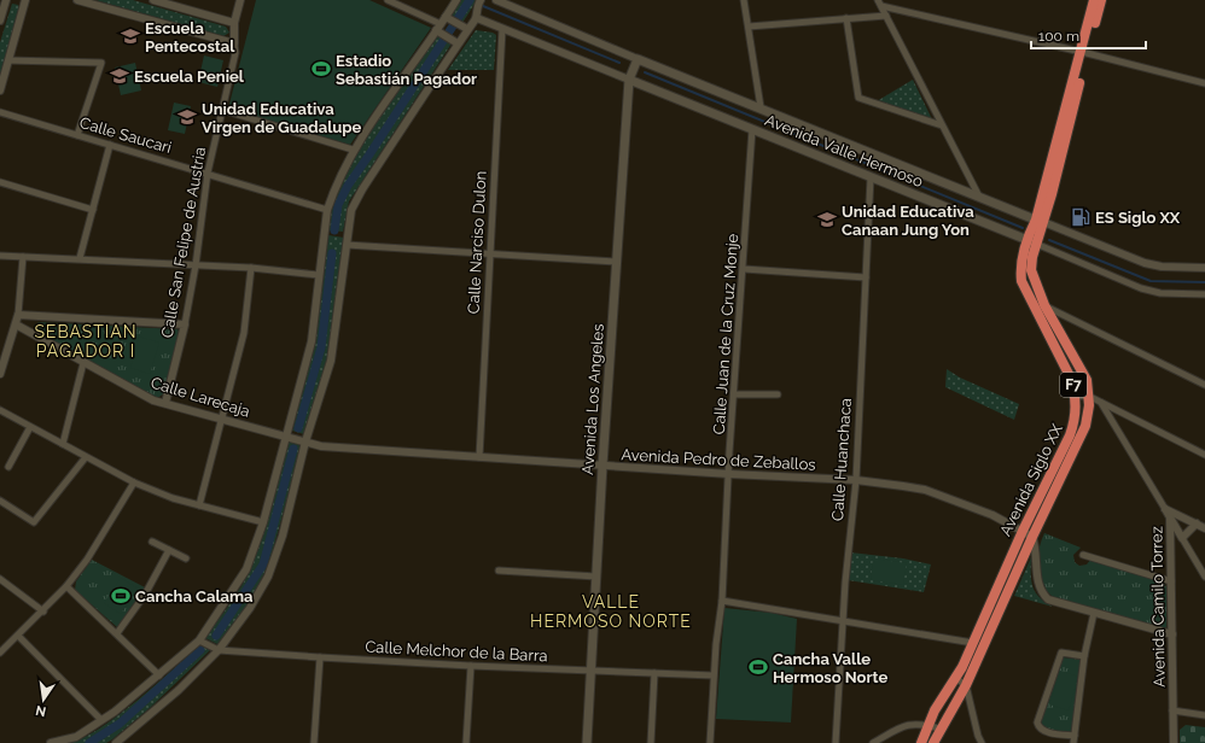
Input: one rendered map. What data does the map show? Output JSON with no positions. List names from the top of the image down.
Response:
{
  "streets": {
    "highway": ["F7", "Avenida Siglo XX"],
    "main road": ["Avenida Valle Hermoso", "Avenida Los Angeles"],
    "street": [
      "Calle Saucari",
      "Calle San Felipe de Austria",
      "Calle Narciso Dulon",
      "Calle Juan de la Cruz Monje",
      "Calle Larecaja",
      "Avenida Pedro de Zeballos",
      "Calle Huanchaca",
      "Avenida Camilo Torrez",
      "Calle Melchor de la Barra"
    ]
  },
  "crossings": [
    ["Calle Saucari", "Calle San Felipe de Austria"],
    ["Avenida Valle Hermoso", "Calle Narciso Dulon"],
    ["Avenida Valle Hermoso", "Calle Juan de la Cruz Monje"],
    ["Avenida Valle Hermoso", "Avenida Los Angeles"],
    ["Avenida Valle Hermoso", "Calle Huanchaca"],
    ["Avenida Valle Hermoso", "Avenida Siglo XX"],
    ["Calle San Felipe de Austria", "Calle Larecaja"],
    ["Calle Narciso Dulon", "Avenida Pedro de Zeballos"],
    ["Calle Juan de la Cruz Monje", "Avenida Pedro de Zeballos"],
    ["Calle Juan de la Cruz Monje", "Calle Melchor de la Barra"],
    ["Calle Larecaja", "Avenida Pedro de Zeballos"],
    ["Avenida Los Angeles", "Avenida Pedro de Zeballos"],
    ["Avenida Los Angeles", "Calle Melchor de la Barra"],
    ["Avenida Pedro de Zeballos", "Calle Huanchaca"],
    ["Avenida Pedro de Zeballos", "Avenida Siglo XX"]
  ],
  "districts": ["SEBASTIAN PAGADOR I", "VALLE HERMOSO NORTE"],
  "places": {
    "school or university": [
      "Escuela Pentecostal",
      "Escuela Peniel",
      "Unidad Educativa Virgen de Guadalupe",
      "Unidad Educativa Canaan Jung Yon"
    ],
    "sports": ["Estadio Sebastián Pagador", "Cancha Calama", "Cancha Valle Hermoso Norte"],
    "fuel station": ["ES Siglo XX"]
  },
  "scale_bar": "100 m",
  "north": "bottom"
}
